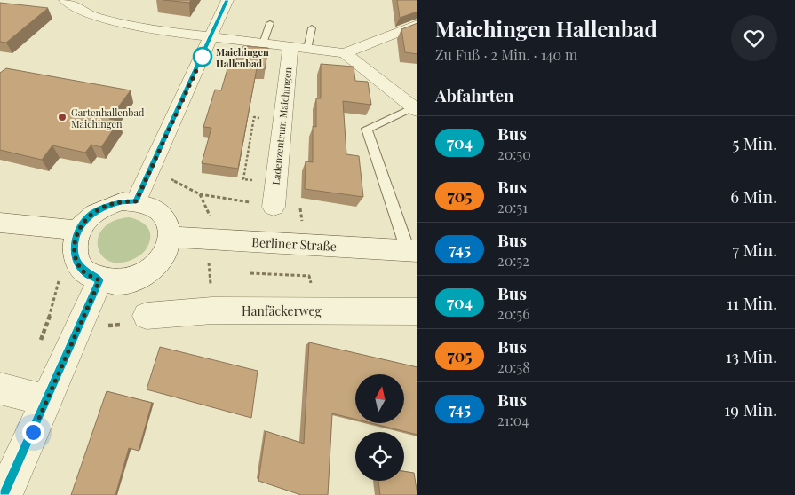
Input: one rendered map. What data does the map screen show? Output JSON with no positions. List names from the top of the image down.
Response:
{
  "streets": {
    "street": ["Ladenzentrum Maichingen", "Berliner Straße", "Hanfäckerweg"]
  },
  "places": ["Maichingen Hallenbad", "Gartenhallenbad Maichingen"],
  "lines": ["bus line 704"],
  "north": "top",
  "page": {
    "heading": [
      ["Maichingen Hallenbad", "Zu Fuß · 2 Min. · 140 m"],
      "Abfahrten"
    ],
    "list": [
      {
        "mark": "704",
        "name": "Bus",
        "note": "20:50",
        "value": "5 Min."
      },
      {
        "mark": "705",
        "name": "Bus",
        "note": "20:51",
        "value": "6 Min."
      },
      {
        "mark": "745",
        "name": "Bus",
        "note": "20:52",
        "value": "7 Min."
      },
      {
        "mark": "704",
        "name": "Bus",
        "note": "20:56",
        "value": "11 Min."
      },
      {
        "mark": "705",
        "name": "Bus",
        "note": "20:58",
        "value": "13 Min."
      },
      {
        "mark": "745",
        "name": "Bus",
        "note": "21:04",
        "value": "19 Min."
      }
    ]
  }
}
